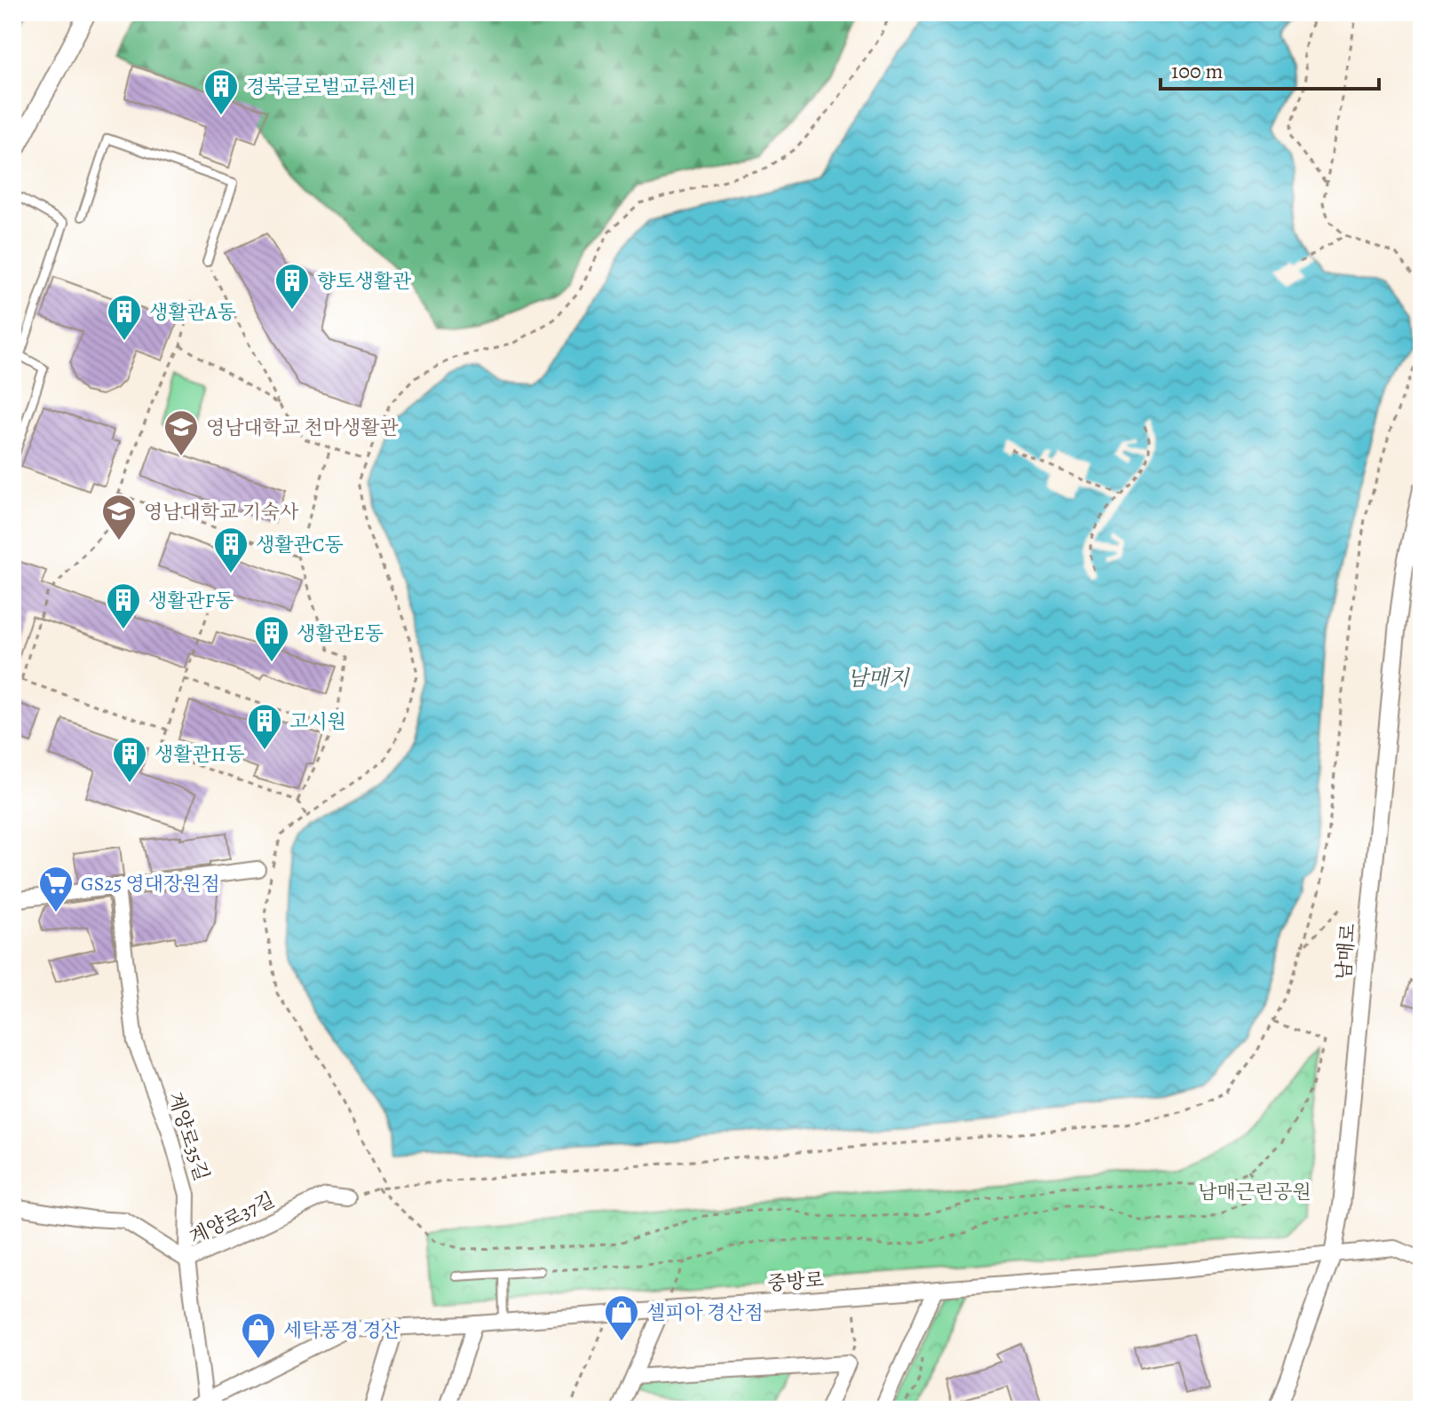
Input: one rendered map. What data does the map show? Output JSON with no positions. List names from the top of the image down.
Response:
{
  "streets": {
    "street": [
      "남매로",
      "계양로35길",
      "계양로37길",
      "중방로"
    ]
  },
  "crossings": [
    ["남매로", "중방로"],
    ["계양로35길", "계양로37길"],
    ["계양로35길", "중방로"]
  ],
  "water": ["남매지"],
  "parks": ["남매근린공원"],
  "places": {
    "building": [
      "경북글로벌교류센터",
      "향토생활관",
      "생활관A동",
      "생활관C동",
      "생활관F동",
      "생활관E동",
      "고시원",
      "생활관H동"
    ],
    "school or university": ["영남대학교 천마생활관", "영남대학교 기숙사"],
    "supermarket": ["GS25 영대장원점"],
    "shop": ["셀피아 경산점", "세탁풍경 경산"]
  },
  "scale_bar": "100 m"
}
